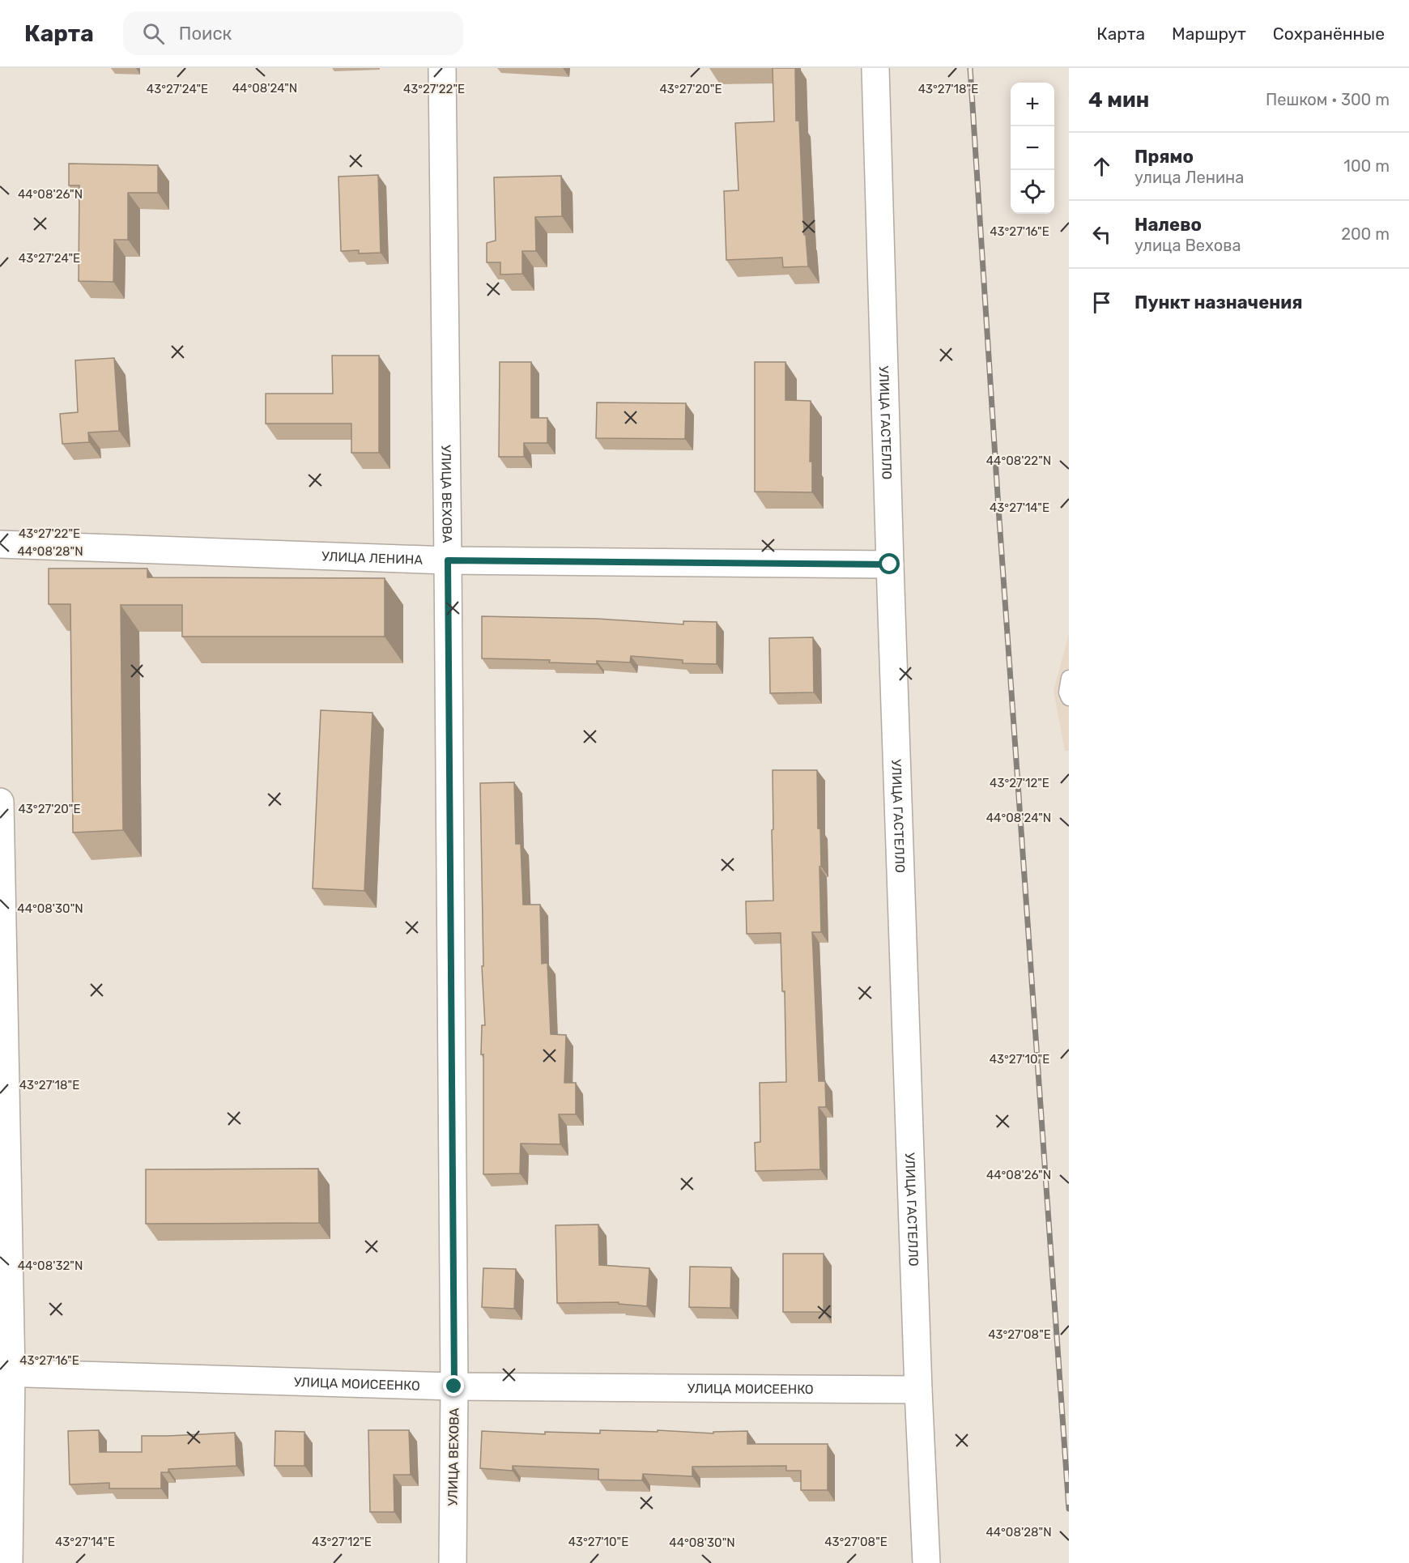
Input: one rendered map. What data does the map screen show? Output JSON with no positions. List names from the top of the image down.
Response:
{
  "streets": {
    "street": [
      "УЛИЦА ГАСТЕЛЛО",
      "УЛИЦА ВЕХОВА",
      "УЛИЦА ЛЕНИНА",
      "УЛИЦА МОИСЕЕНКО"
    ]
  },
  "crossings": [
    ["УЛИЦА ГАСТЕЛЛО", "УЛИЦА ЛЕНИНА"],
    ["УЛИЦА ГАСТЕЛЛО", "УЛИЦА МОИСЕЕНКО"],
    ["УЛИЦА ВЕХОВА", "УЛИЦА ЛЕНИНА"],
    ["УЛИЦА ВЕХОВА", "УЛИЦА МОИСЕЕНКО"]
  ],
  "page": {
    "header": "Карта",
    "search": "Поиск",
    "nav": ["Карта", "Маршрут", "Сохранённые"],
    "heading": ["4 мин", "Пешком · 300 m"],
    "map_buttons": ["+", "−"],
    "list": [
      ["Прямо", "улица Ленина", "100 m"],
      ["Налево", "улица Вехова", "200 m"],
      "Пункт назначения"
    ]
  },
  "coordinates": [
    "44°08'24\"N",
    "43°27'24\"E",
    "43°27'22\"E",
    "43°27'20\"E",
    "43°27'18\"E",
    "44°08'26\"N",
    "43°27'16\"E",
    "44°08'22\"N",
    "43°27'14\"E",
    "44°08'28\"N",
    "43°27'12\"E",
    "44°08'30\"N",
    "43°27'10\"E",
    "44°08'32\"N",
    "43°27'08\"E"
  ]
}
